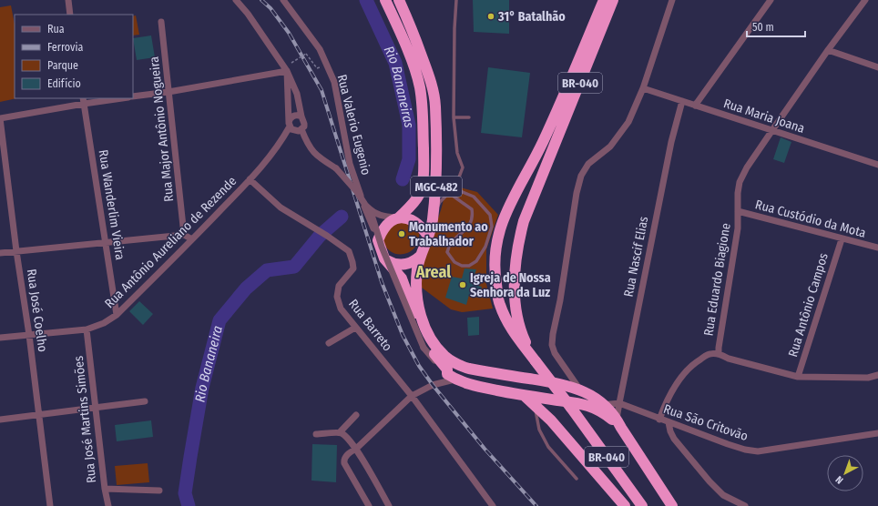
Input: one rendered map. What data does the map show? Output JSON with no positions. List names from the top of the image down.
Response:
{
  "streets": {
    "highway": ["BR-040", "MGC-482"],
    "street": [
      "Rua Maria Joana",
      "Rua Valerio Eugenio",
      "Rua Major Antônio Nogueira",
      "Rua Wanderlim Vieira",
      "Rua Custódio da Mota",
      "Rua Antônio Aureliano de Rezende",
      "Rua Nascif Elias",
      "Rua Eduardo Biagione",
      "Rua Antônio Campos",
      "Rua José Coelho",
      "Rua Barreto",
      "Rua José Martins Simões",
      "Rua São Critovão"
    ]
  },
  "crossings": [
    ["Rua Maria Joana", "Rua Nascif Elias"],
    ["Rua Maria Joana", "Rua Eduardo Biagione"],
    ["Rua Valerio Eugenio", "MGC-482"],
    ["MGC-482", "Rua Nascif Elias"],
    ["MGC-482", "Rua São Critovão"],
    ["Rua Wanderlim Vieira", "Rua Antônio Aureliano de Rezende"],
    ["Rua Custódio da Mota", "Rua Eduardo Biagione"],
    ["Rua Custódio da Mota", "Rua Antônio Campos"],
    ["Rua Antônio Aureliano de Rezende", "Rua José Coelho"],
    ["Rua Antônio Aureliano de Rezende", "Rua Barreto"],
    ["Rua Antônio Aureliano de Rezende", "Rua José Martins Simões"],
    ["Rua Nascif Elias", "Rua São Critovão"],
    ["Rua Eduardo Biagione", "Rua Antônio Campos"],
    ["Rua Eduardo Biagione", "Rua São Critovão"]
  ],
  "districts": ["Areal"],
  "water": ["Rio Bananeiras", "Rio Bananeira"],
  "places": ["31° Batalhão", "Monumento ao Trabalhador", "Igreja de Nossa Senhora da Luz"],
  "legend": [
    "Rua",
    "Ferrovia",
    "Parque",
    "Edifício"
  ],
  "scale_bar": "50 m",
  "north": "bottom left"
}
